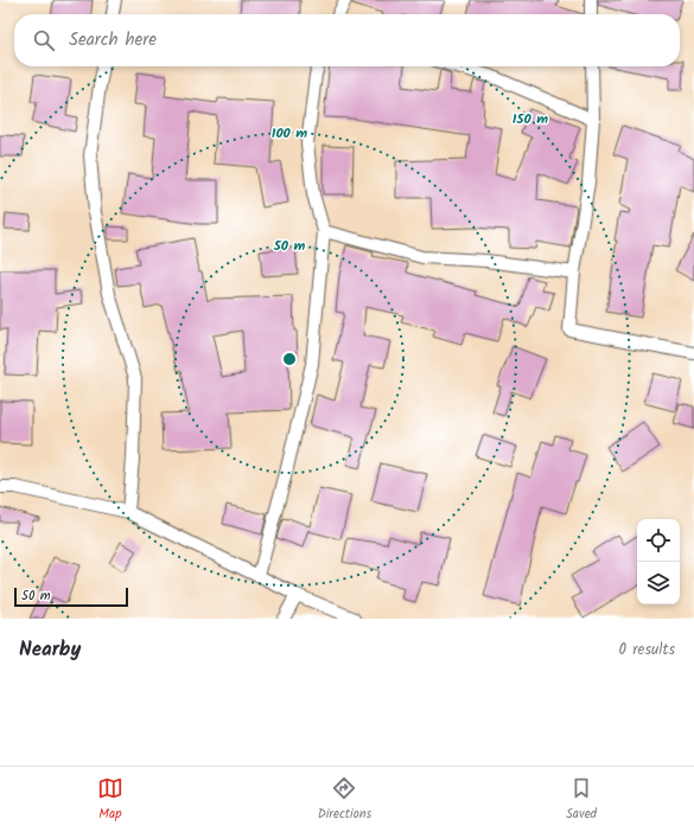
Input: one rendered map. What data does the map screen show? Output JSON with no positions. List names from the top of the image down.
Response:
{
  "scale_bar": "50 m",
  "page": {
    "search": "Search here",
    "scale": "50 m",
    "heading": ["Nearby", "0 results"],
    "nav": ["Map", "Directions", "Saved"]
  },
  "rings": ["150 m", "100 m", "50 m"]
}
